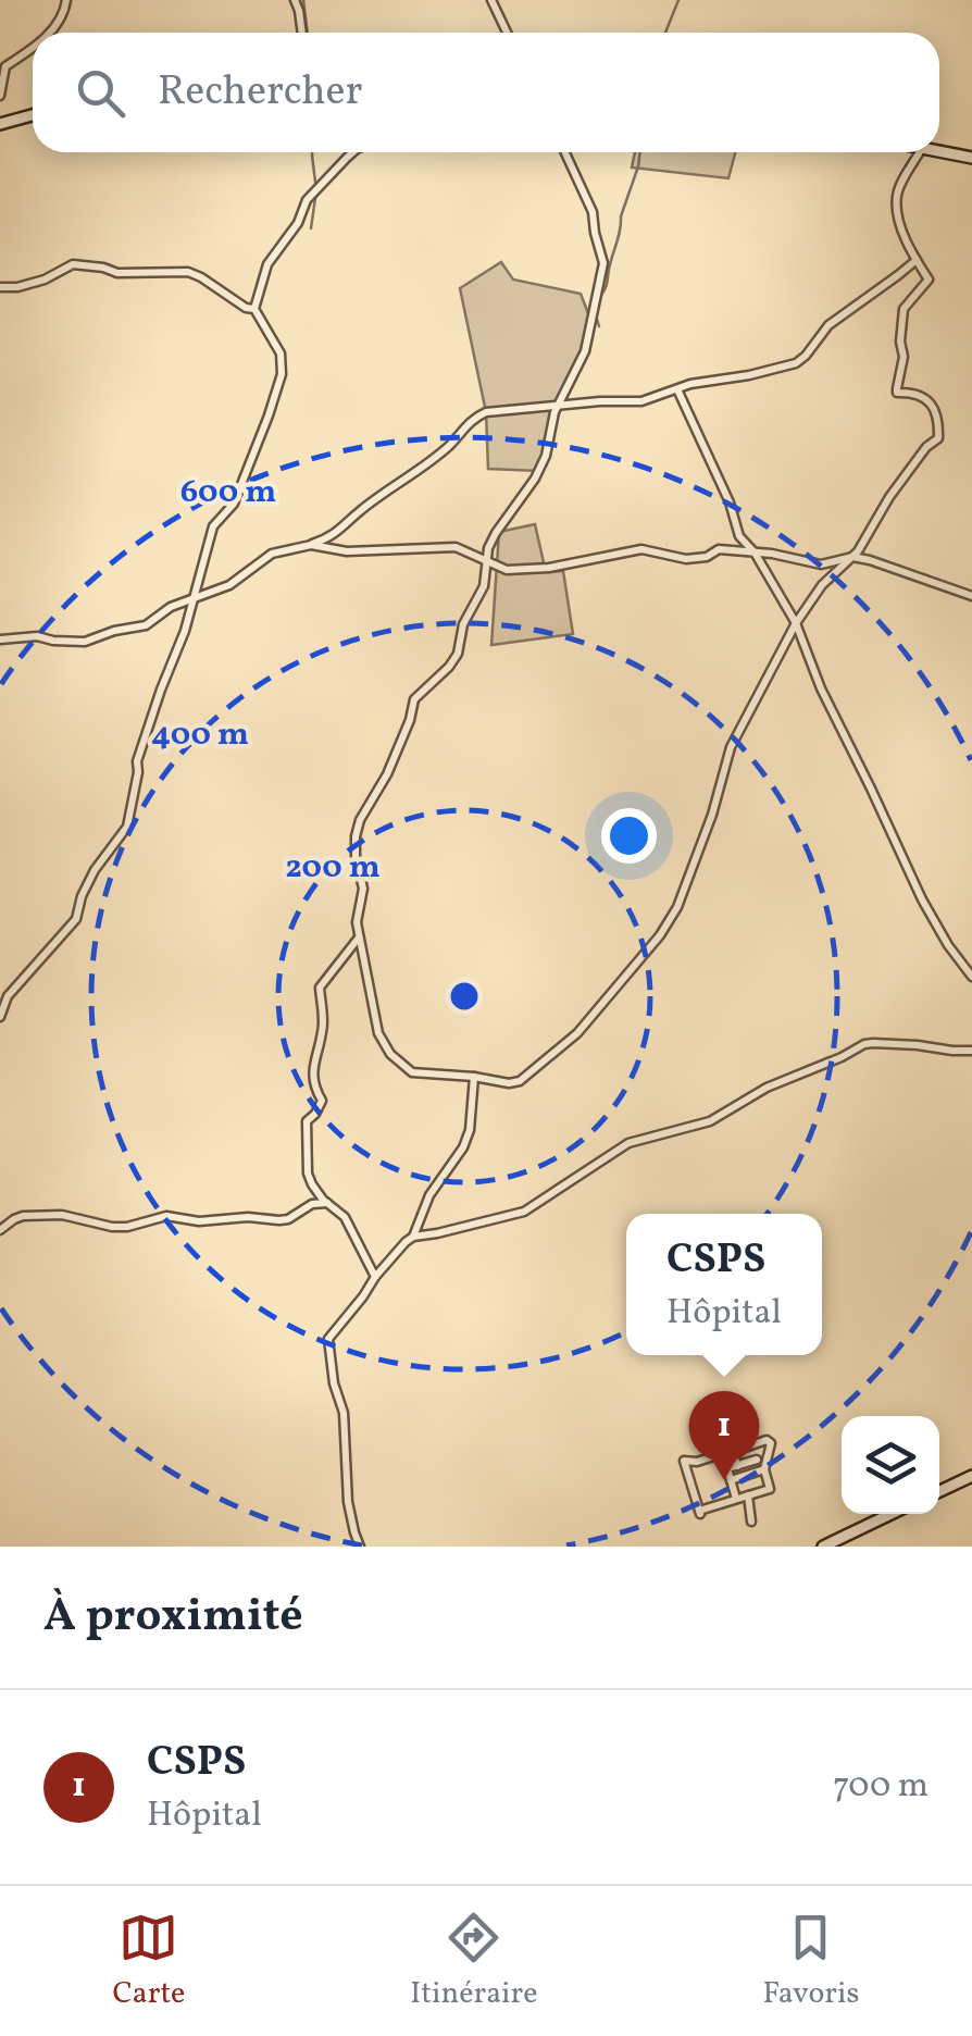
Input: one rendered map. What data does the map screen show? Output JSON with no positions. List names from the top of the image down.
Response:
{
  "page": {
    "search": "Rechercher",
    "popup": ["CSPS", "Hôpital"],
    "pins": "1",
    "heading": "À proximité",
    "list": [
      {
        "mark": "1",
        "name": "CSPS",
        "note": "Hôpital",
        "value": "700 m"
      }
    ],
    "nav": ["Carte", "Itinéraire", "Favoris"]
  },
  "rings": ["600 m", "400 m", "200 m"]
}
